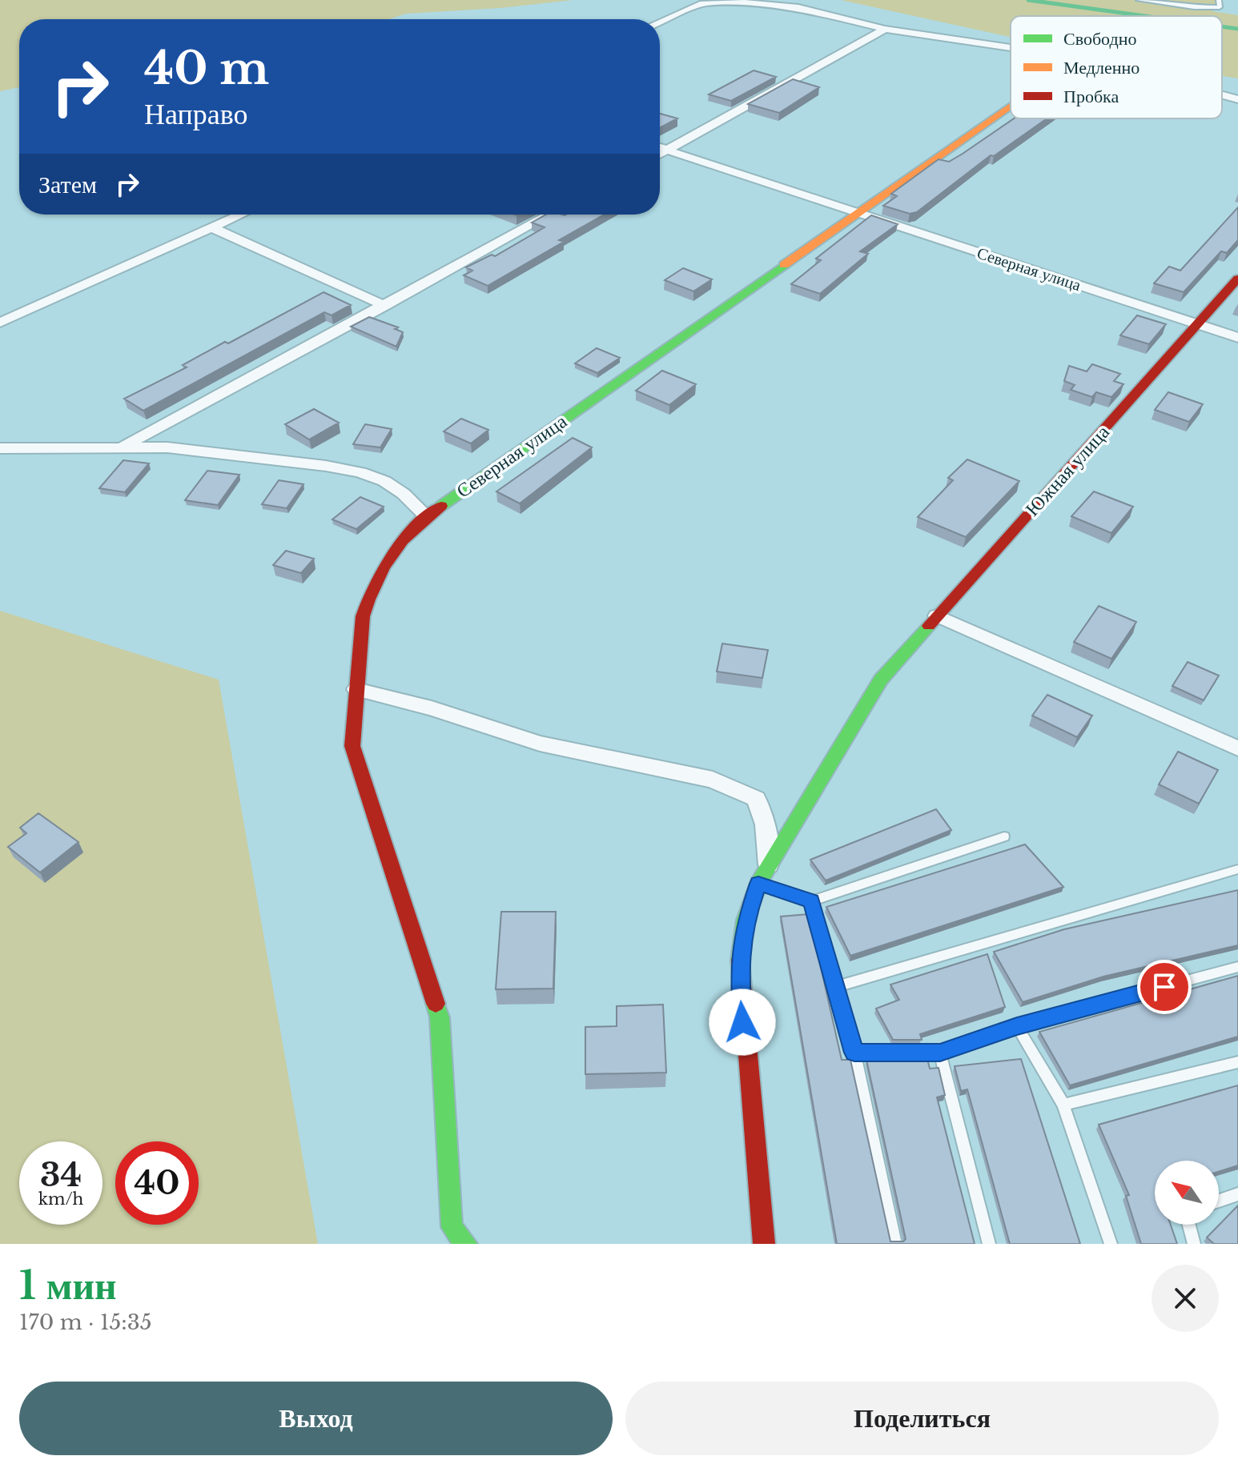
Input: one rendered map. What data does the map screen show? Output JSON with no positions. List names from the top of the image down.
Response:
{
  "streets": {
    "street": ["Северная улица", "Южная улица"]
  },
  "crossings": [
    ["Северная улица", "Южная улица"]
  ],
  "legend": ["Свободно", "Медленно", "Пробка"],
  "north": "top left",
  "page": {
    "turn": ["40 m", "Направо"],
    "then": "Затем",
    "speed": "34 km/h",
    "limit": "40",
    "heading": ["1 мин", "170 m · 15:35"],
    "buttons": ["Выход", "Поделиться"]
  }
}
